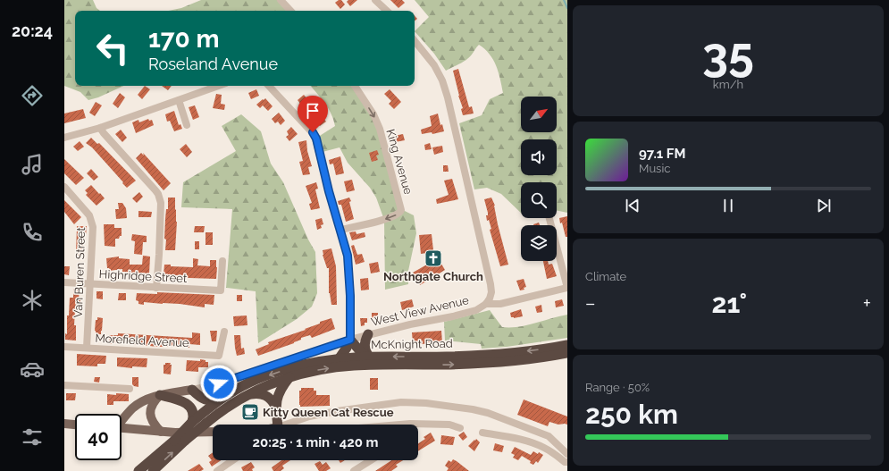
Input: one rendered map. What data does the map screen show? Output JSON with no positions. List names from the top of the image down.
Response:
{
  "streets": {
    "highway": ["McKnight Road"],
    "main road": ["West View Avenue"],
    "street": [
      "King Avenue",
      "Van Buren Street",
      "Highridge Street",
      "Morefield Avenue"
    ]
  },
  "crossings": [
    ["Van Buren Street", "Highridge Street"],
    ["Van Buren Street", "Morefield Avenue"]
  ],
  "places": {
    "church": ["Northgate Church"],
    "cafe": ["Kitty Queen Cat Rescue"]
  },
  "north": "top right",
  "page": {
    "tabs": "20:24",
    "tile": [
      ["35", "km/h"],
      "Climate",
      ["Range · 50%", "250 km"]
    ],
    "turn": ["170 m", "Roseland Avenue"],
    "song": ["97.1 FM", "Music"],
    "heat": ["−", "21°", "+"],
    "limit": "40",
    "trip": "20:25 · 1 min · 420 m"
  }
}
